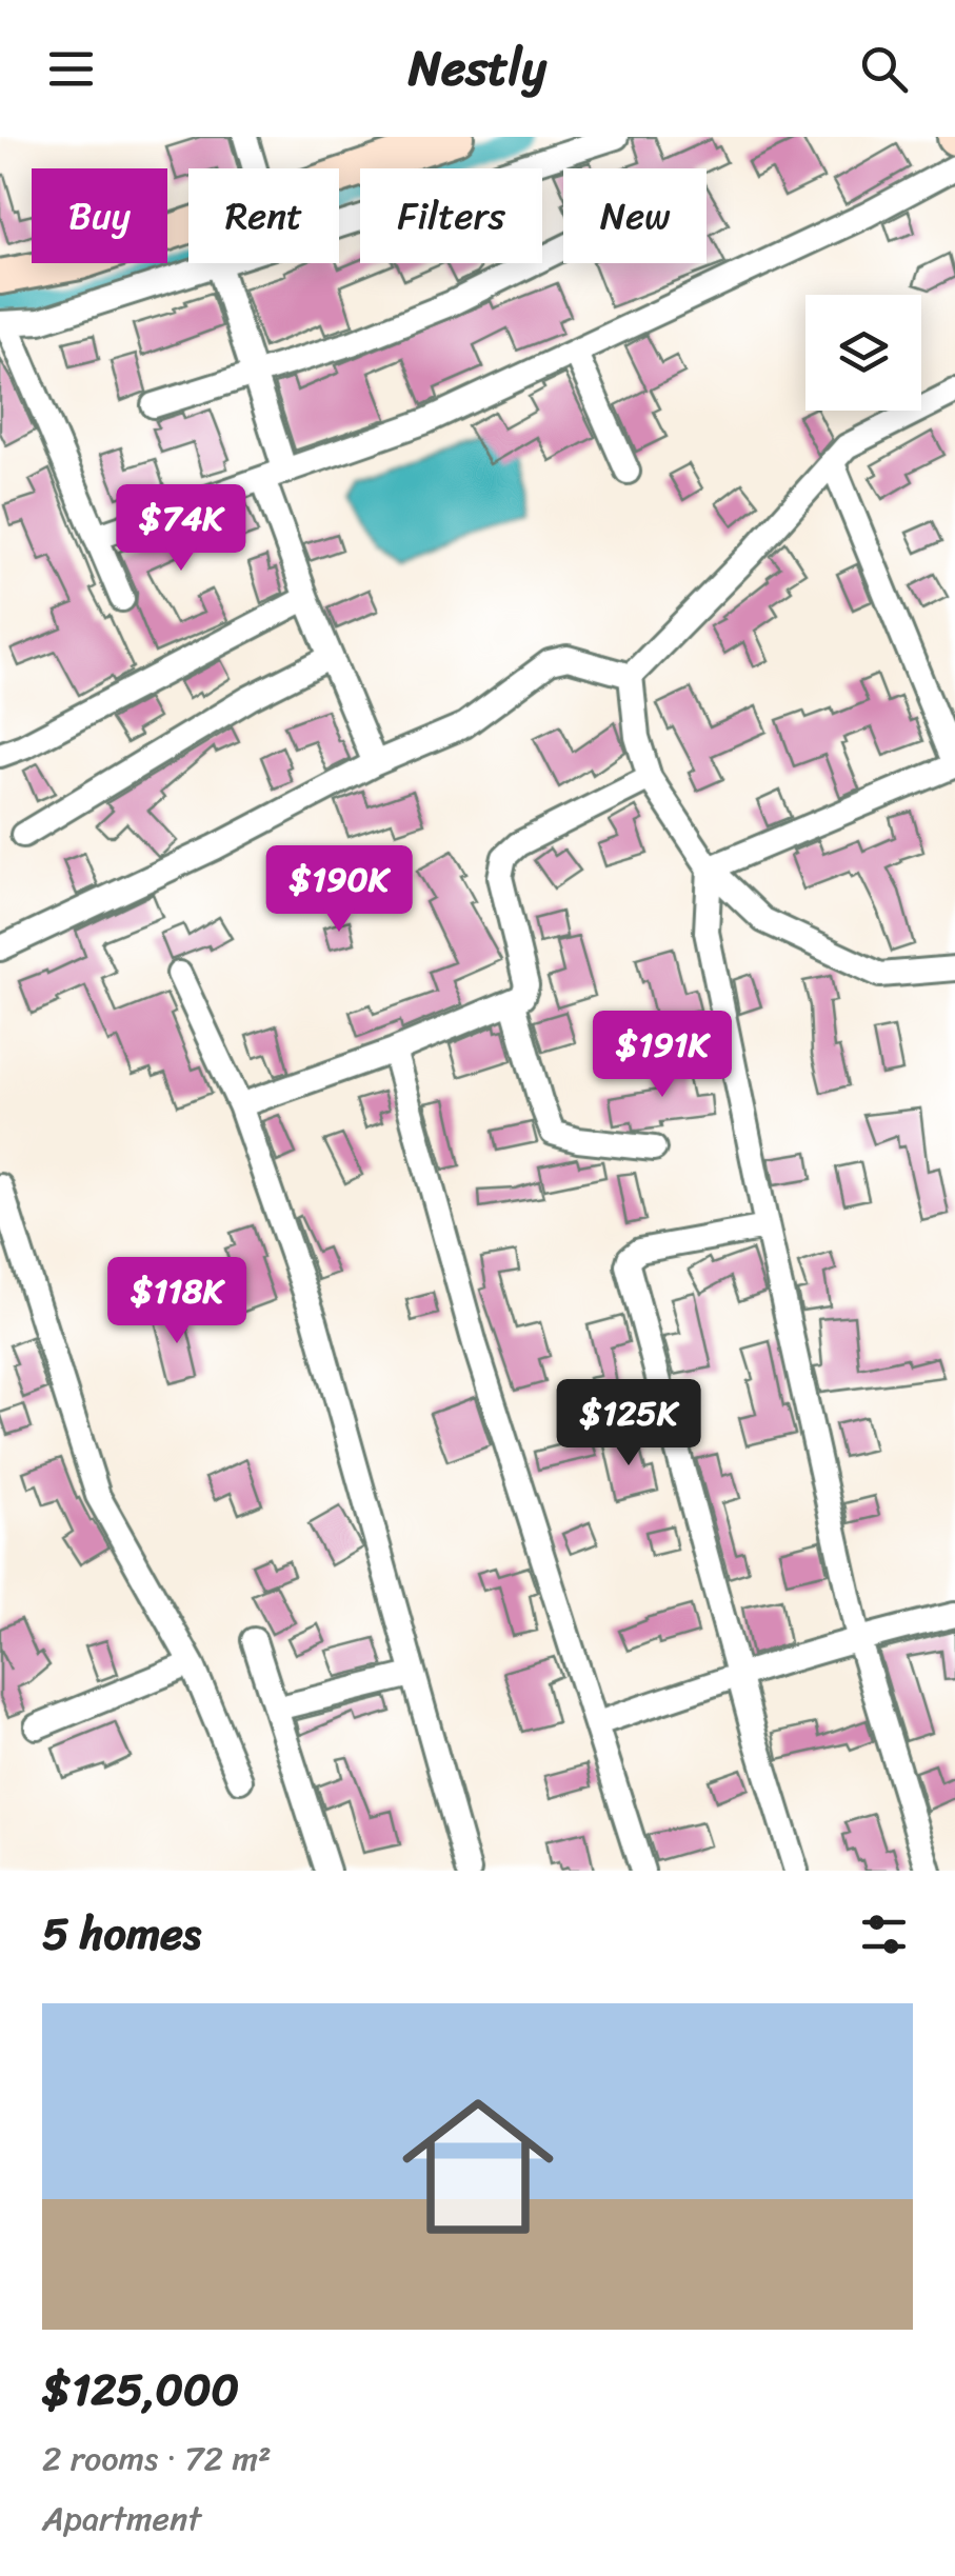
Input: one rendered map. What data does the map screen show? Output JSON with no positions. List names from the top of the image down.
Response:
{
  "page": {
    "header": "Nestly",
    "chip": [
      "Buy",
      "Rent",
      "Filters",
      "New"
    ],
    "price": [
      "$74K",
      "$190K",
      "$191K",
      "$118K",
      "$125K"
    ],
    "heading": "5 homes",
    "list": [
      {
        "name": "$125,000",
        "note": "2 rooms · 72 m² · Apartment"
      }
    ]
  }
}
